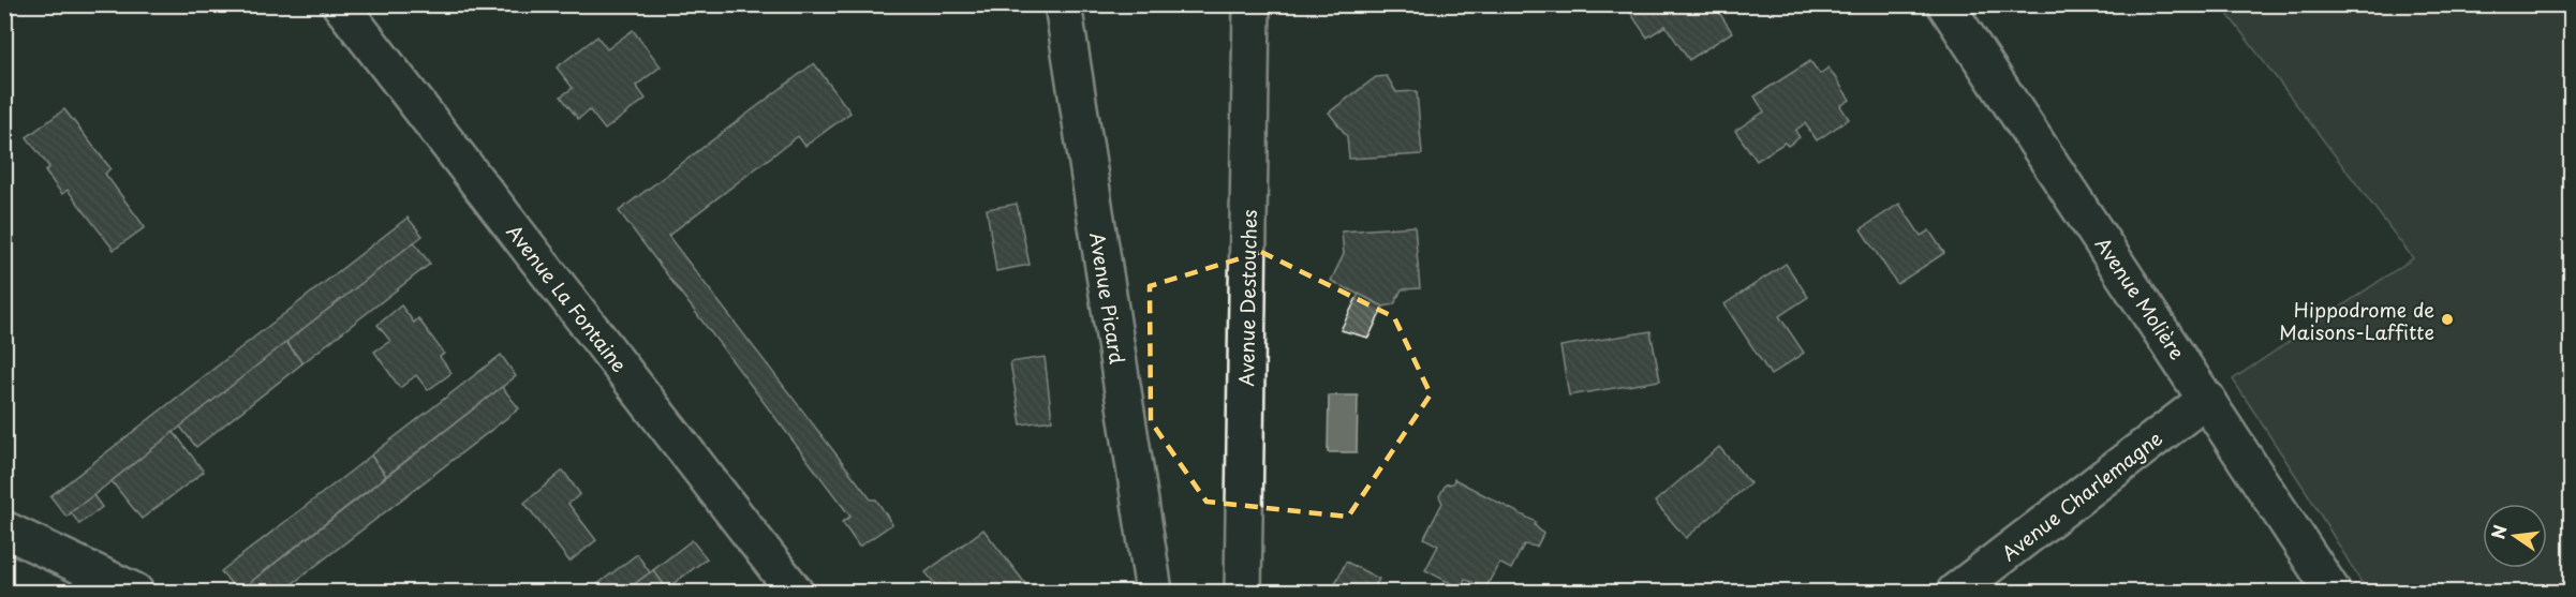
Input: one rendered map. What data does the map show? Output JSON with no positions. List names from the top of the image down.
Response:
{
  "streets": {
    "street": [
      "Avenue La Fontaine",
      "Avenue Picard",
      "Avenue Destouches",
      "Avenue Molière",
      "Avenue Charlemagne"
    ]
  },
  "crossings": [
    ["Avenue Molière", "Avenue Charlemagne"]
  ],
  "places": ["Hippodrome de Maisons-Laffitte"],
  "north": "left"
}
